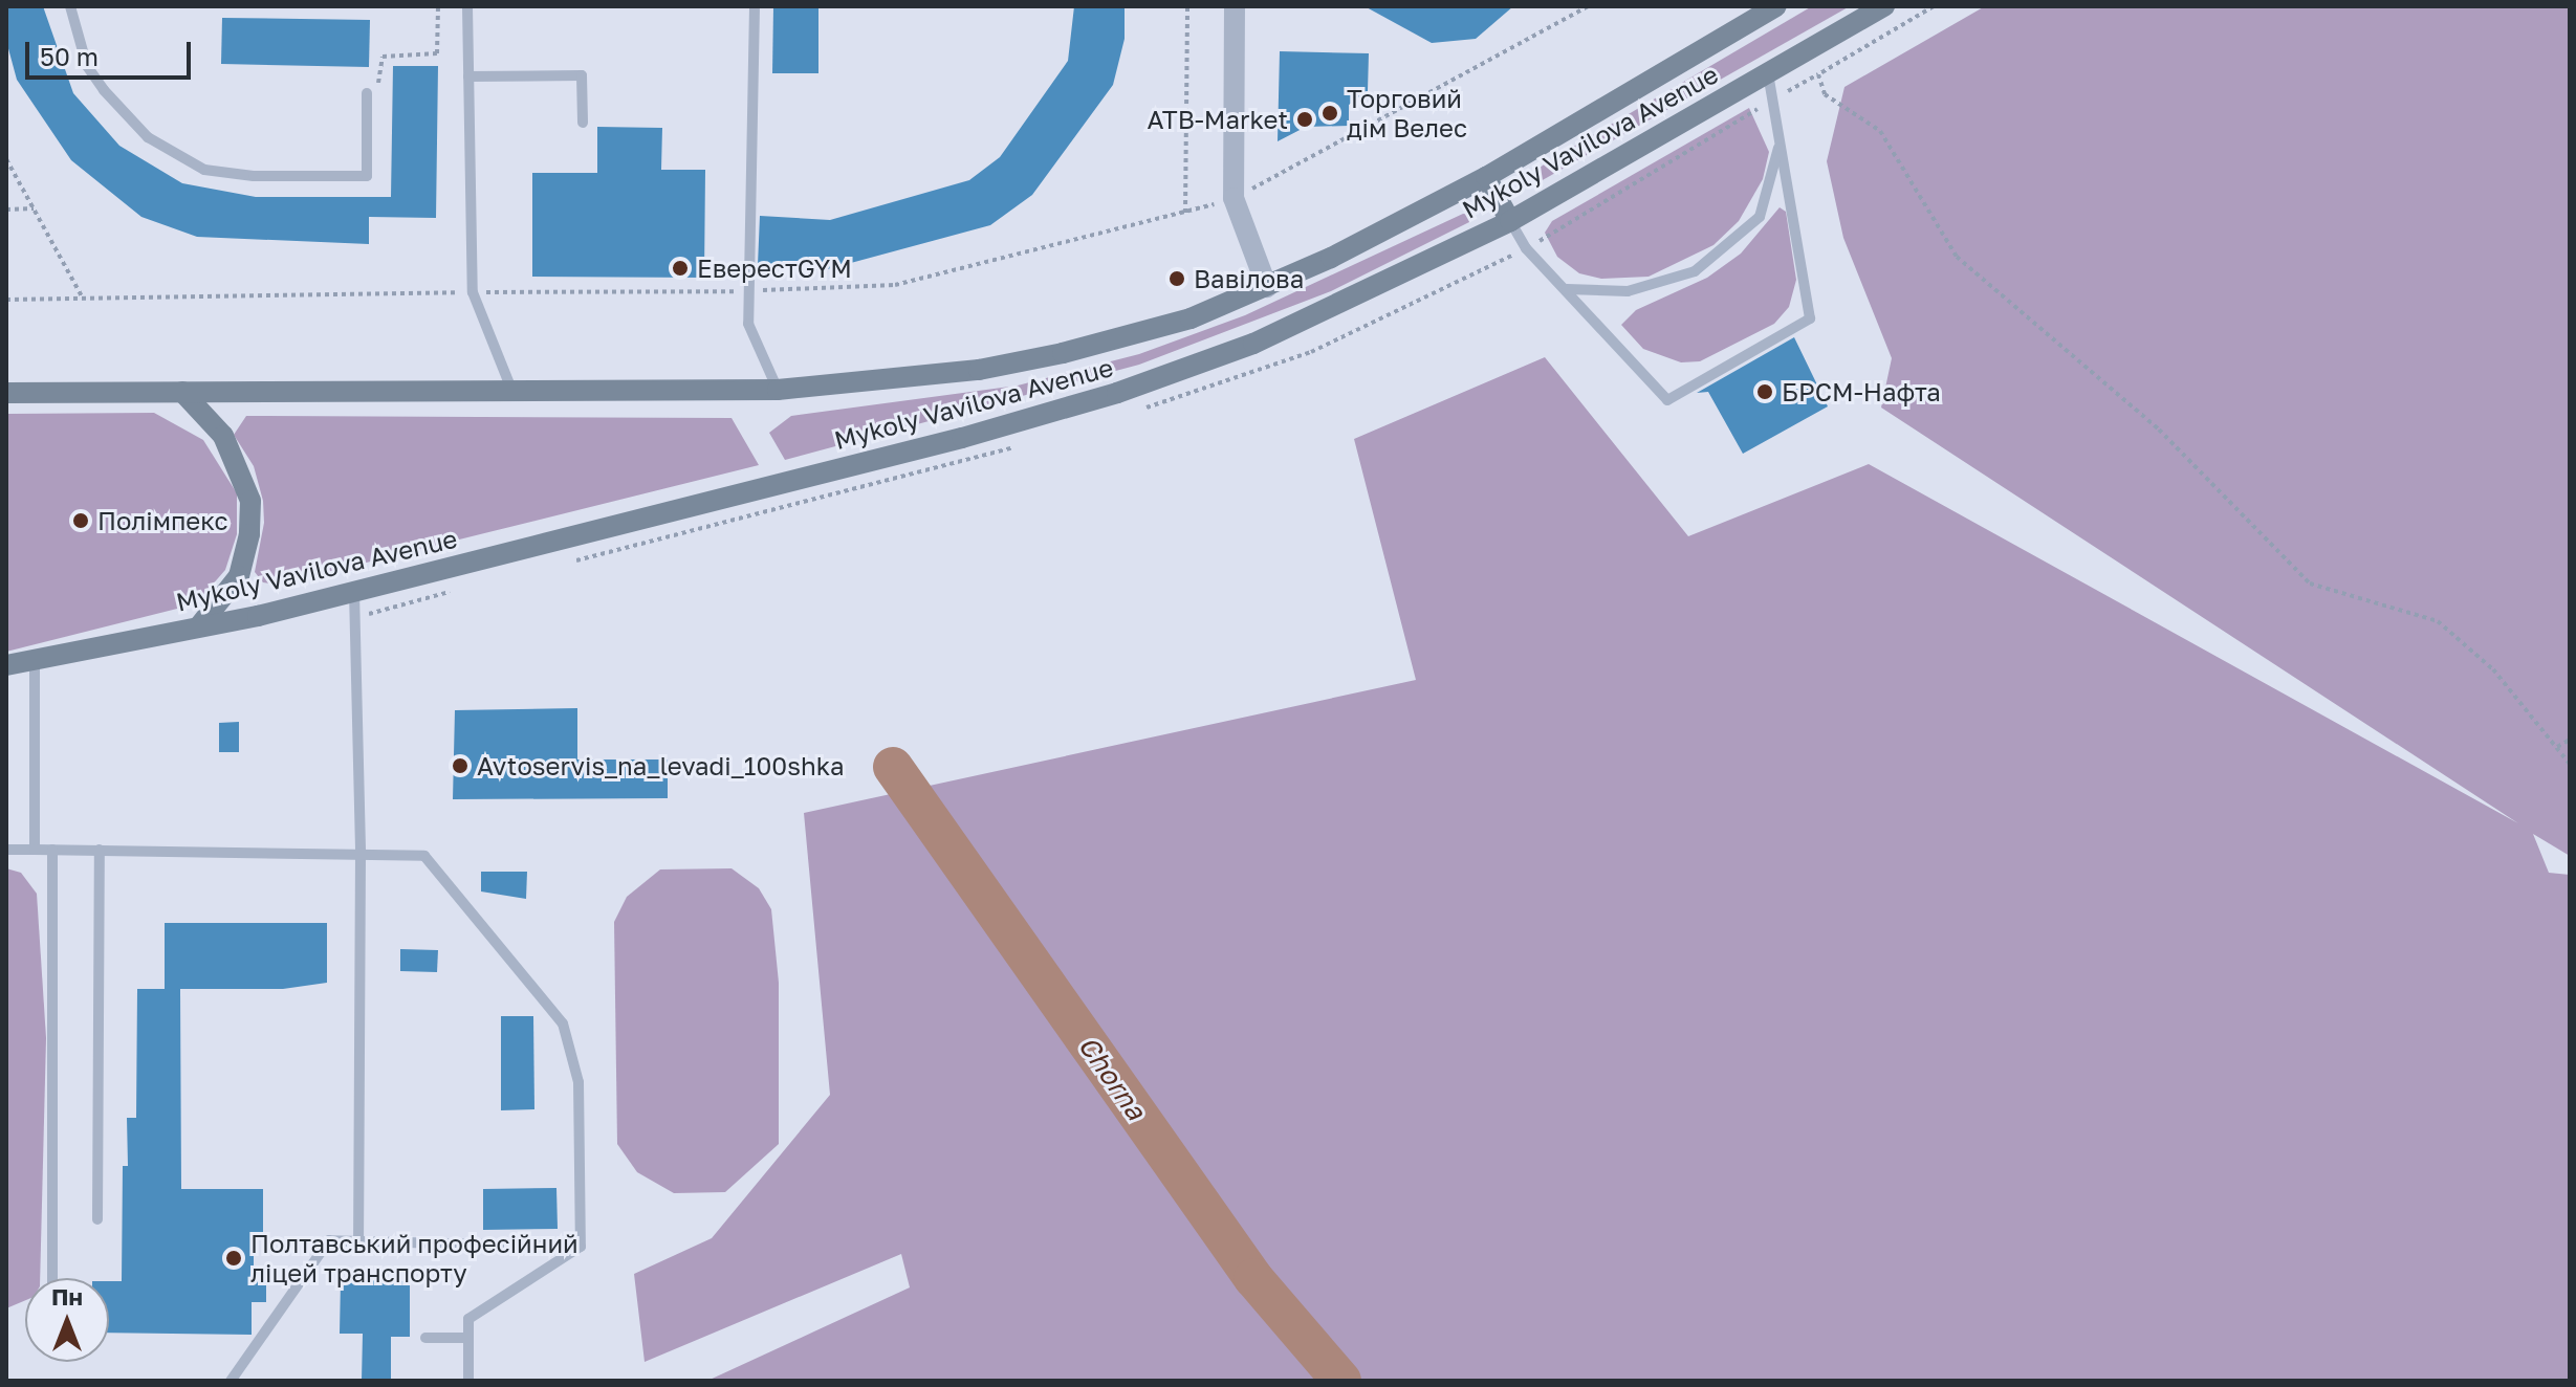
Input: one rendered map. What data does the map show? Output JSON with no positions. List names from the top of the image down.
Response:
{
  "streets": {
    "main road": ["Mykoly Vavilova Avenue"]
  },
  "water": ["Chorna"],
  "places": [
    "Торговий дім Велес",
    "ATB-Market",
    "ЕверестGYM",
    "Вавілова",
    "БРСМ-Нафта",
    "Полімпекс",
    "Avtoservis_na_levadi_100shka",
    "Полтавський професійний ліцей транспорту"
  ],
  "scale_bar": "50 m",
  "north": "top"
}
